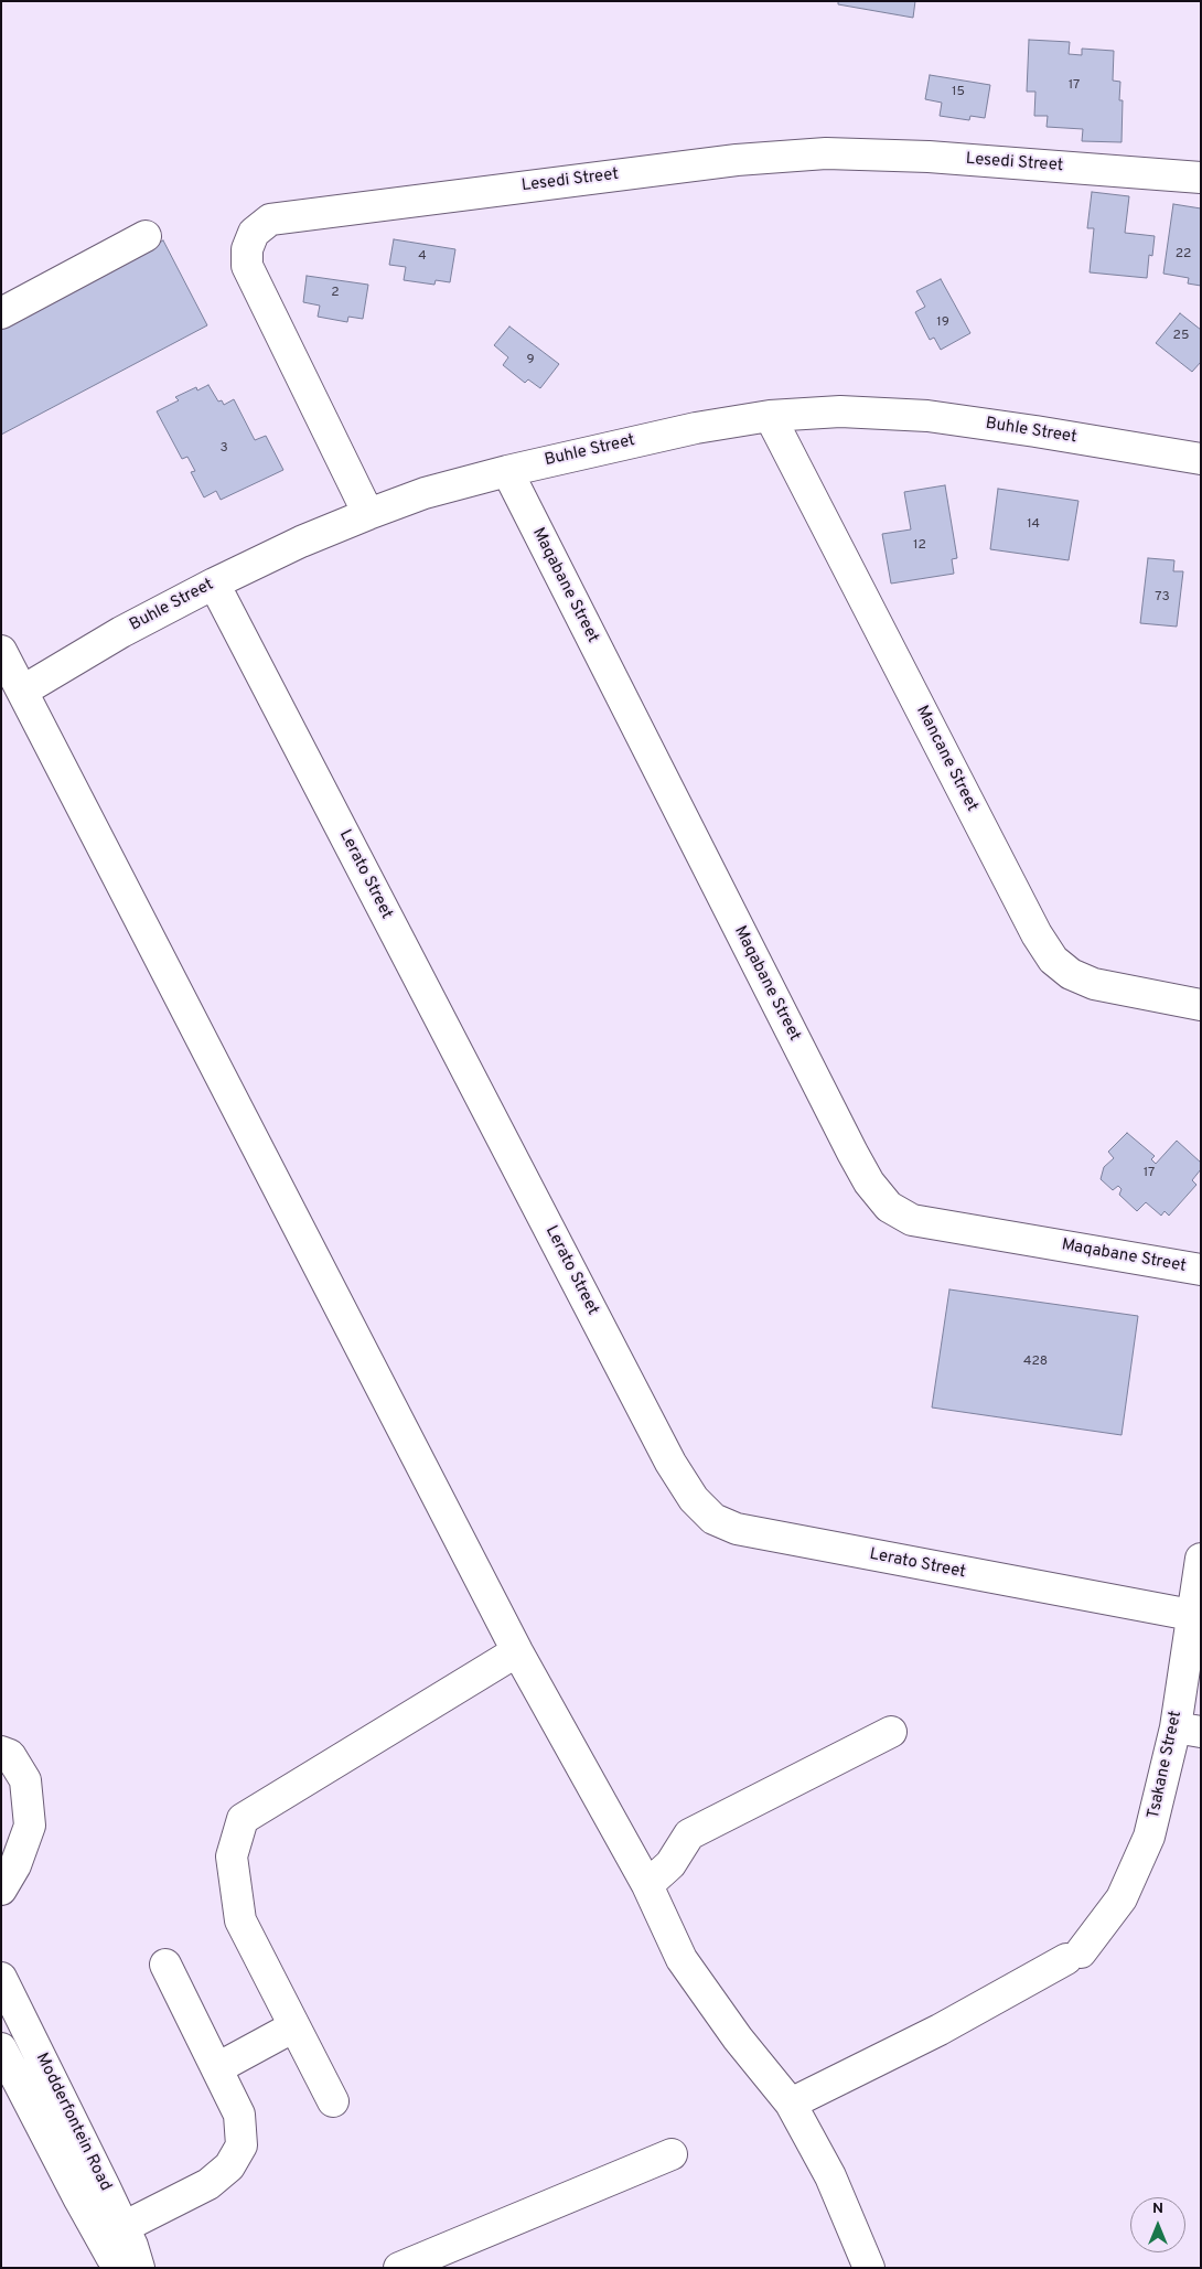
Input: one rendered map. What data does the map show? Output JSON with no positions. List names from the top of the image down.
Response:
{
  "streets": {
    "street": [
      "Lesedi Street",
      "Buhle Street",
      "Maqabane Street",
      "Mancane Street",
      "Lerato Street",
      "Tsakane Street",
      "Modderfontein Road"
    ]
  },
  "crossings": [
    ["Lesedi Street", "Buhle Street"],
    ["Buhle Street", "Maqabane Street"],
    ["Buhle Street", "Mancane Street"],
    ["Buhle Street", "Lerato Street"],
    ["Lerato Street", "Tsakane Street"]
  ],
  "house_numbers": [
    "17",
    "15",
    "22",
    "4",
    "2",
    "19",
    "25",
    "9",
    "3",
    "14",
    "12",
    "73",
    "17",
    "428"
  ],
  "north": "top"
}
